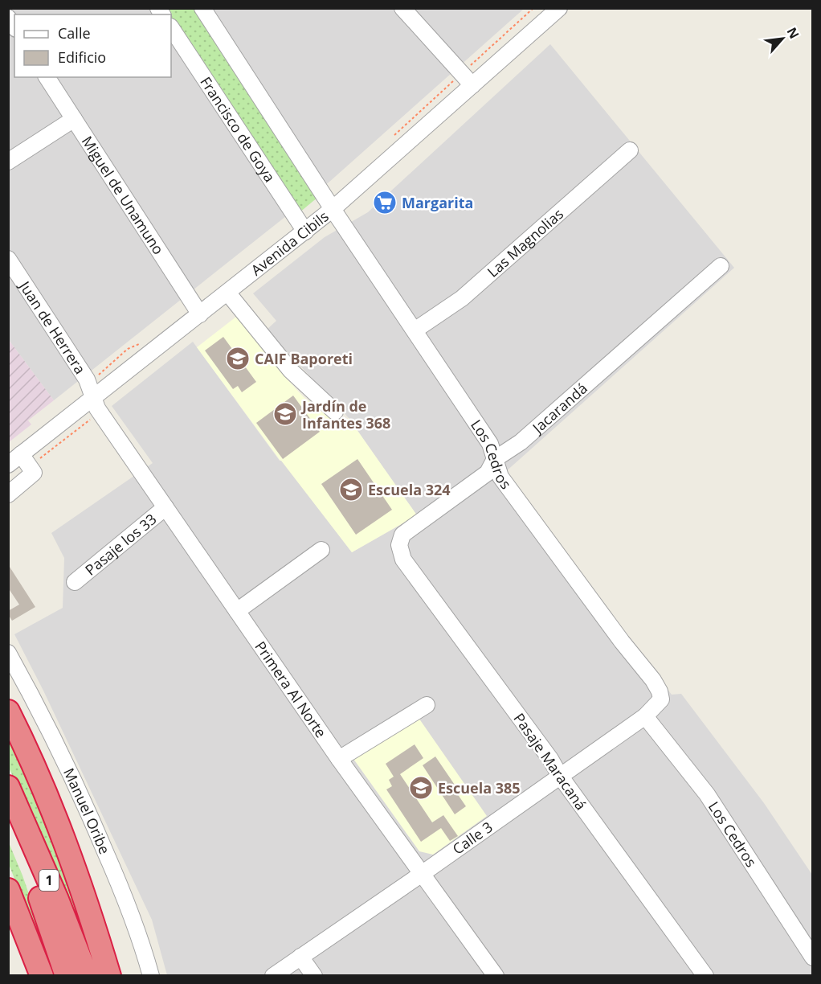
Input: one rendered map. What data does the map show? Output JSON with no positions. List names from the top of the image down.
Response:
{
  "streets": {
    "highway": ["1"],
    "street": [
      "Francisco de Goya",
      "Miguel de Unamuno",
      "Las Magnolias",
      "Avenida Cibils",
      "Juan de Herrera",
      "Jacarandá",
      "Los Cedros",
      "Pasaje los 33",
      "Primera Al Norte",
      "Pasaje Maracaná",
      "Manuel Oribe",
      "Calle 3"
    ]
  },
  "crossings": [
    ["Francisco de Goya", "Avenida Cibils"],
    ["Miguel de Unamuno", "Avenida Cibils"],
    ["Las Magnolias", "Los Cedros"],
    ["Avenida Cibils", "Juan de Herrera"],
    ["Avenida Cibils", "Los Cedros"],
    ["Avenida Cibils", "Primera Al Norte"],
    ["Juan de Herrera", "Primera Al Norte"],
    ["Jacarandá", "Los Cedros"],
    ["Jacarandá", "Pasaje Maracaná"],
    ["Los Cedros", "Calle 3"],
    ["Pasaje los 33", "Primera Al Norte"],
    ["Primera Al Norte", "Calle 3"],
    ["Pasaje Maracaná", "Calle 3"]
  ],
  "places": {
    "supermarket": ["Margarita"],
    "school or university": [
      "CAIF Baporeti",
      "Jardín de Infantes 368",
      "Escuela 324",
      "Escuela 385"
    ]
  },
  "legend": ["Calle", "Edificio"],
  "north": "top right"
}
